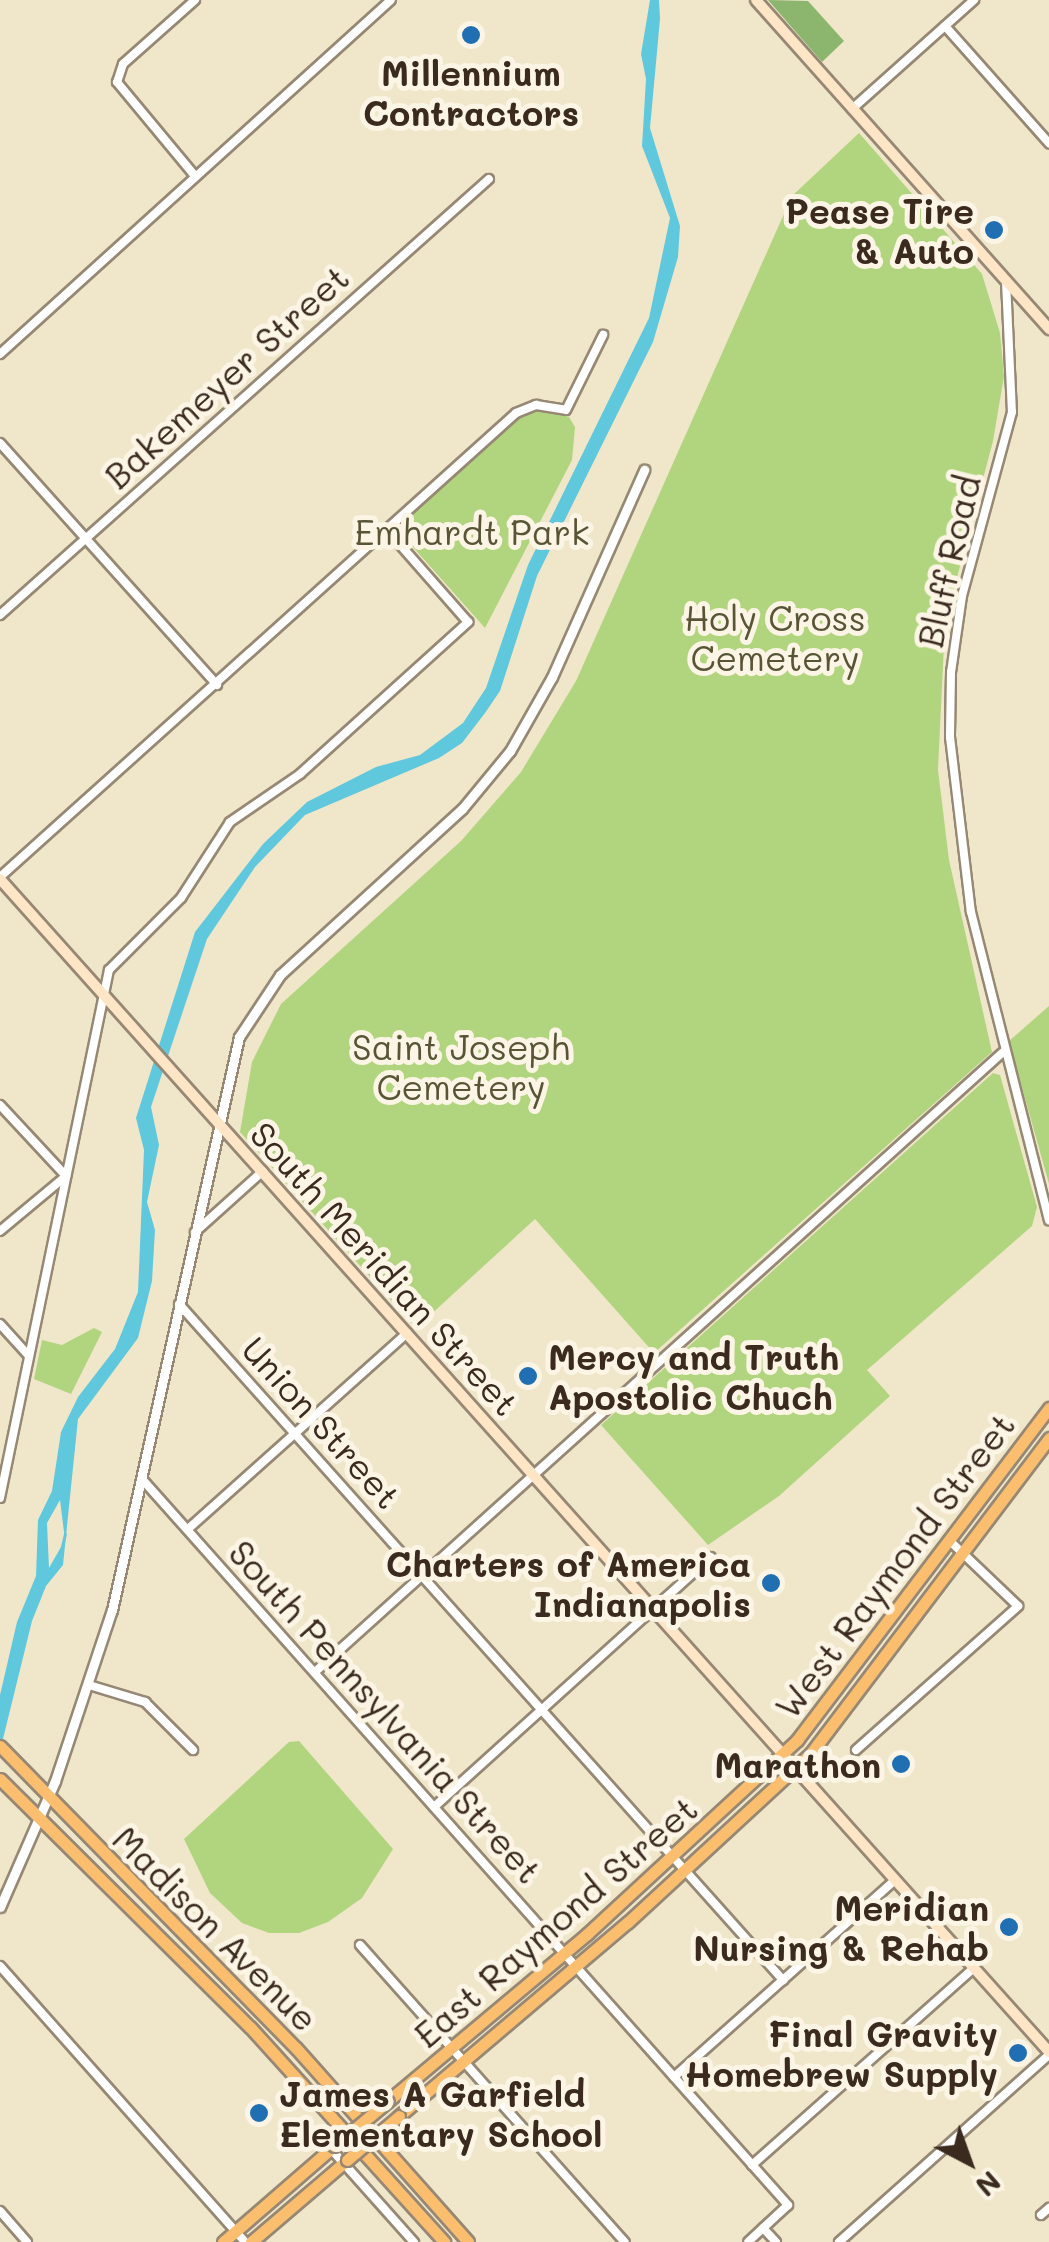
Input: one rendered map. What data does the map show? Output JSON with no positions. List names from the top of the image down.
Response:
{
  "streets": {
    "main road": [
      "South Meridian Street",
      "West Raymond Street",
      "East Raymond Street",
      "Madison Avenue"
    ],
    "street": [
      "Bakemeyer Street",
      "Bluff Road",
      "Union Street",
      "South Pennsylvania Street"
    ]
  },
  "crossings": [
    ["South Meridian Street", "West Raymond Street"],
    ["South Meridian Street", "East Raymond Street"],
    ["Union Street", "East Raymond Street"],
    ["West Raymond Street", "East Raymond Street"],
    ["South Pennsylvania Street", "East Raymond Street"]
  ],
  "parks": ["Emhardt Park", "Holy Cross Cemetery", "Saint Joseph Cemetery"],
  "places": [
    "Millennium Contractors",
    "Pease Tire & Auto",
    "Mercy and Truth Apostolic Chuch",
    "Charters of America Indianapolis",
    "Marathon",
    "Meridian Nursing & Rehab",
    "Final Gravity Homebrew Supply",
    "James A Garfield Elementary School"
  ],
  "north": "bottom right"
}
